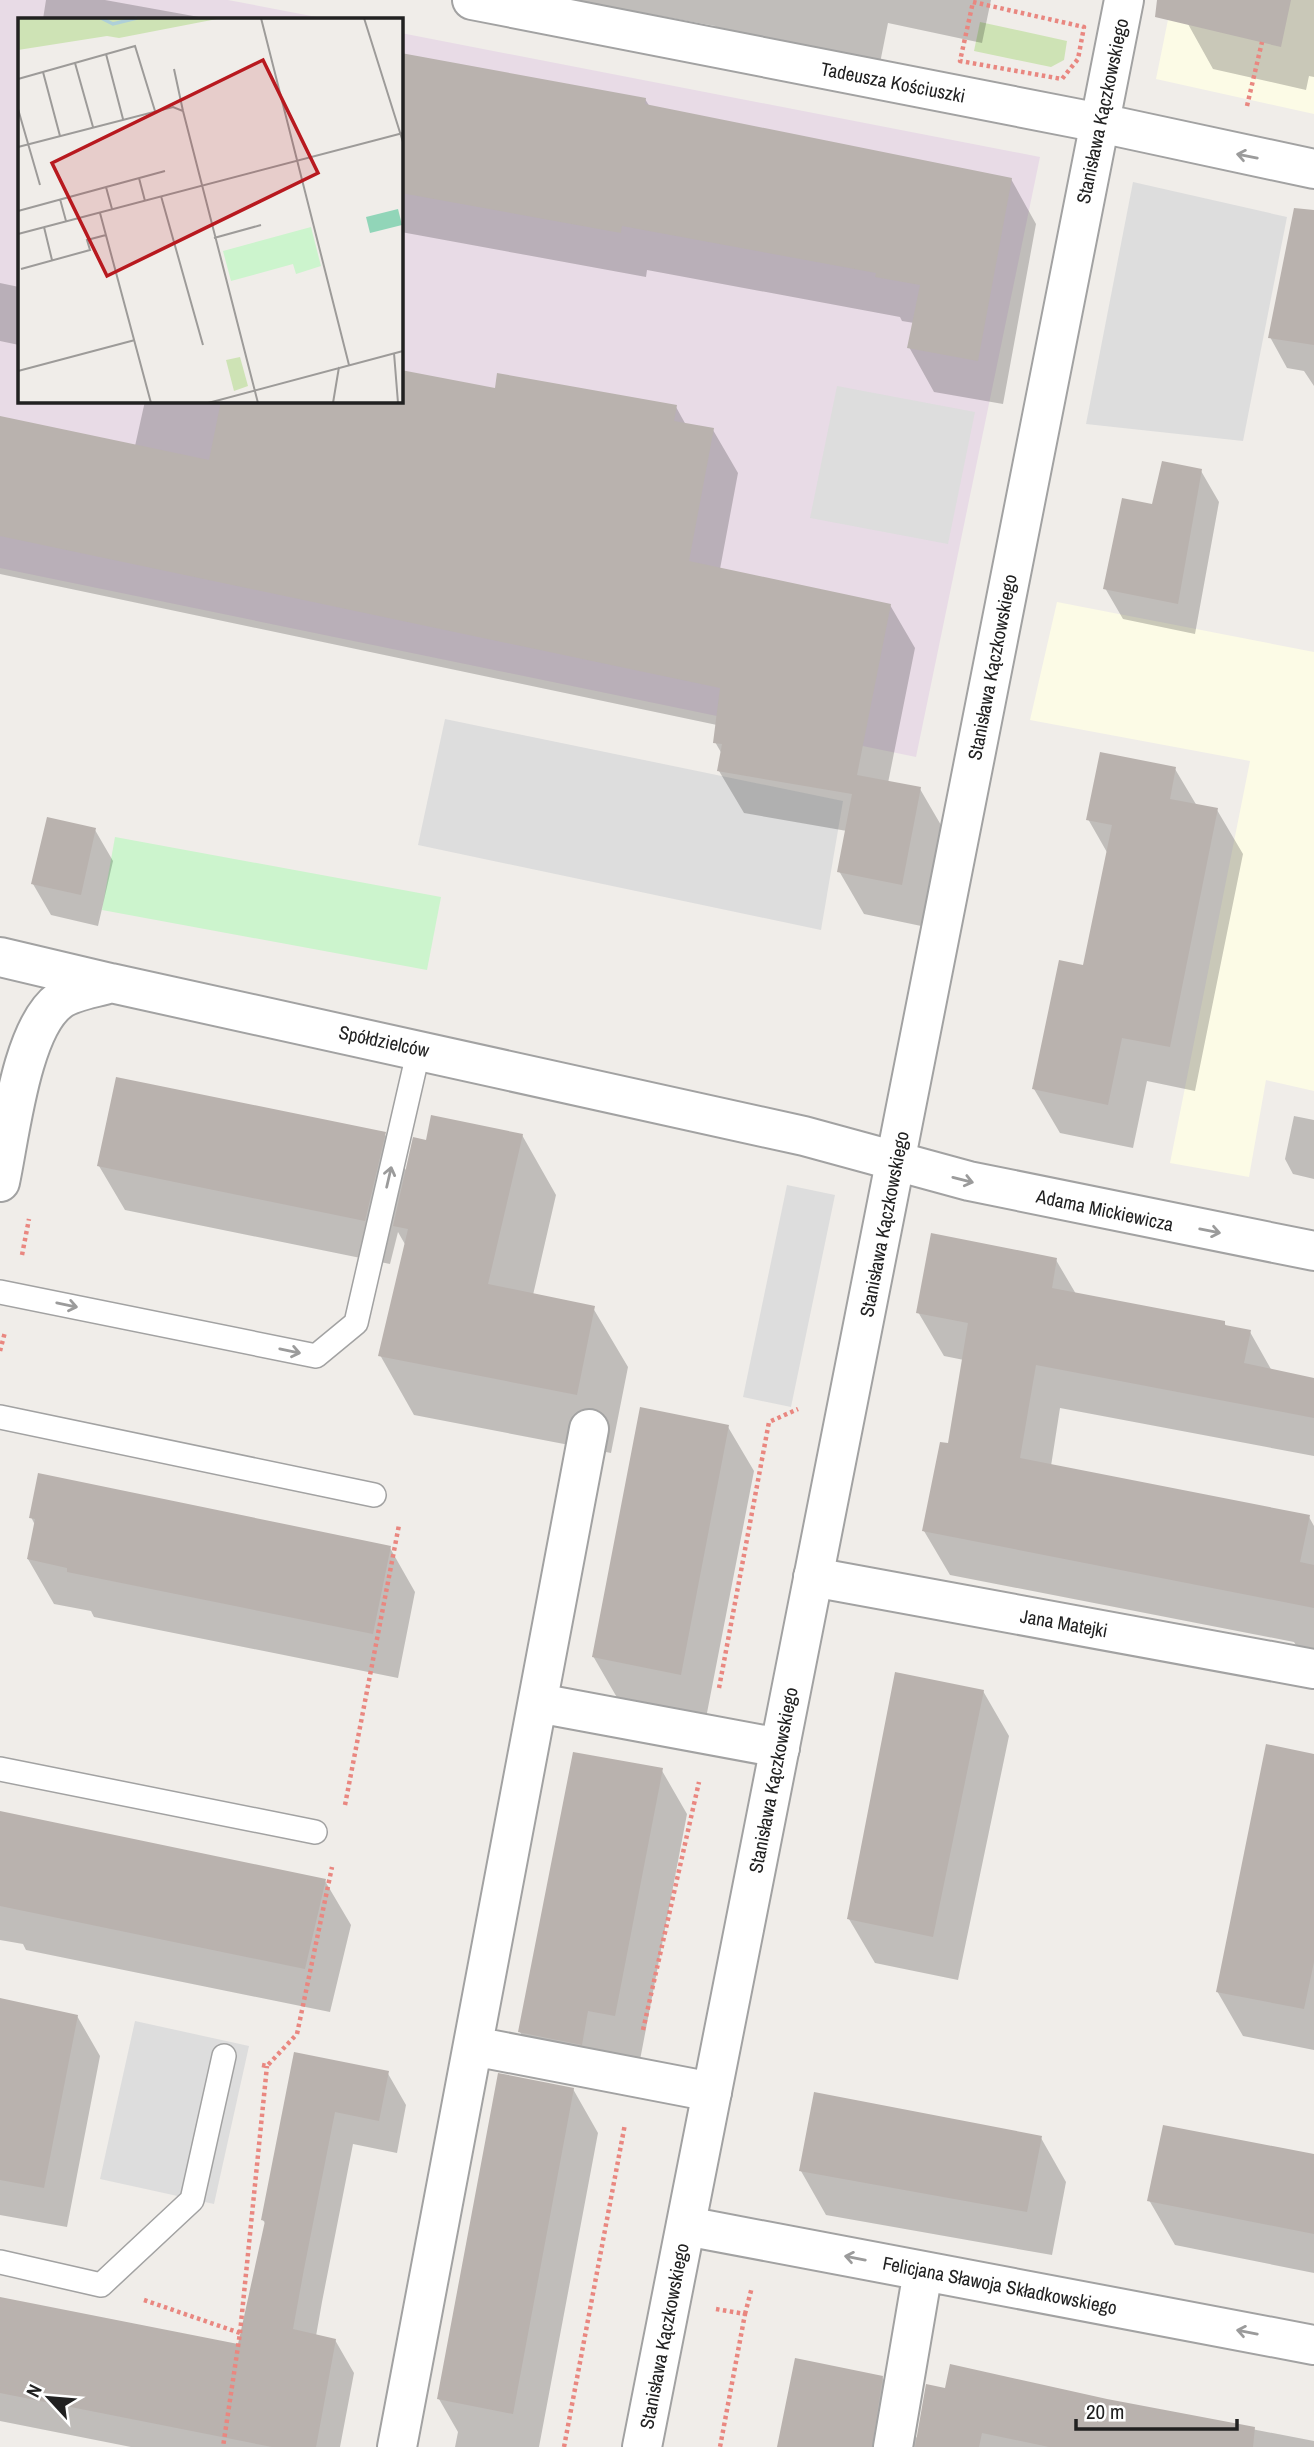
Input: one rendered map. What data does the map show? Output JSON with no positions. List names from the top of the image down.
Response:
{
  "streets": {
    "street": [
      "Tadeusza Kościuszki",
      "Stanisława Kączkowskiego",
      "Spółdzielców",
      "Adama Mickiewicza",
      "Jana Matejki",
      "Felicjana Sławoja Składkowskiego"
    ]
  },
  "crossings": [
    ["Tadeusza Kościuszki", "Stanisława Kączkowskiego"],
    ["Stanisława Kączkowskiego", "Spółdzielców"],
    ["Stanisława Kączkowskiego", "Adama Mickiewicza"],
    ["Stanisława Kączkowskiego", "Jana Matejki"],
    ["Stanisława Kączkowskiego", "Felicjana Sławoja Składkowskiego"],
    ["Spółdzielców", "Adama Mickiewicza"]
  ],
  "one_way": ["Adama Mickiewicza", "Felicjana Sławoja Składkowskiego"],
  "scale_bar": "20 m",
  "north": "top left"
}
